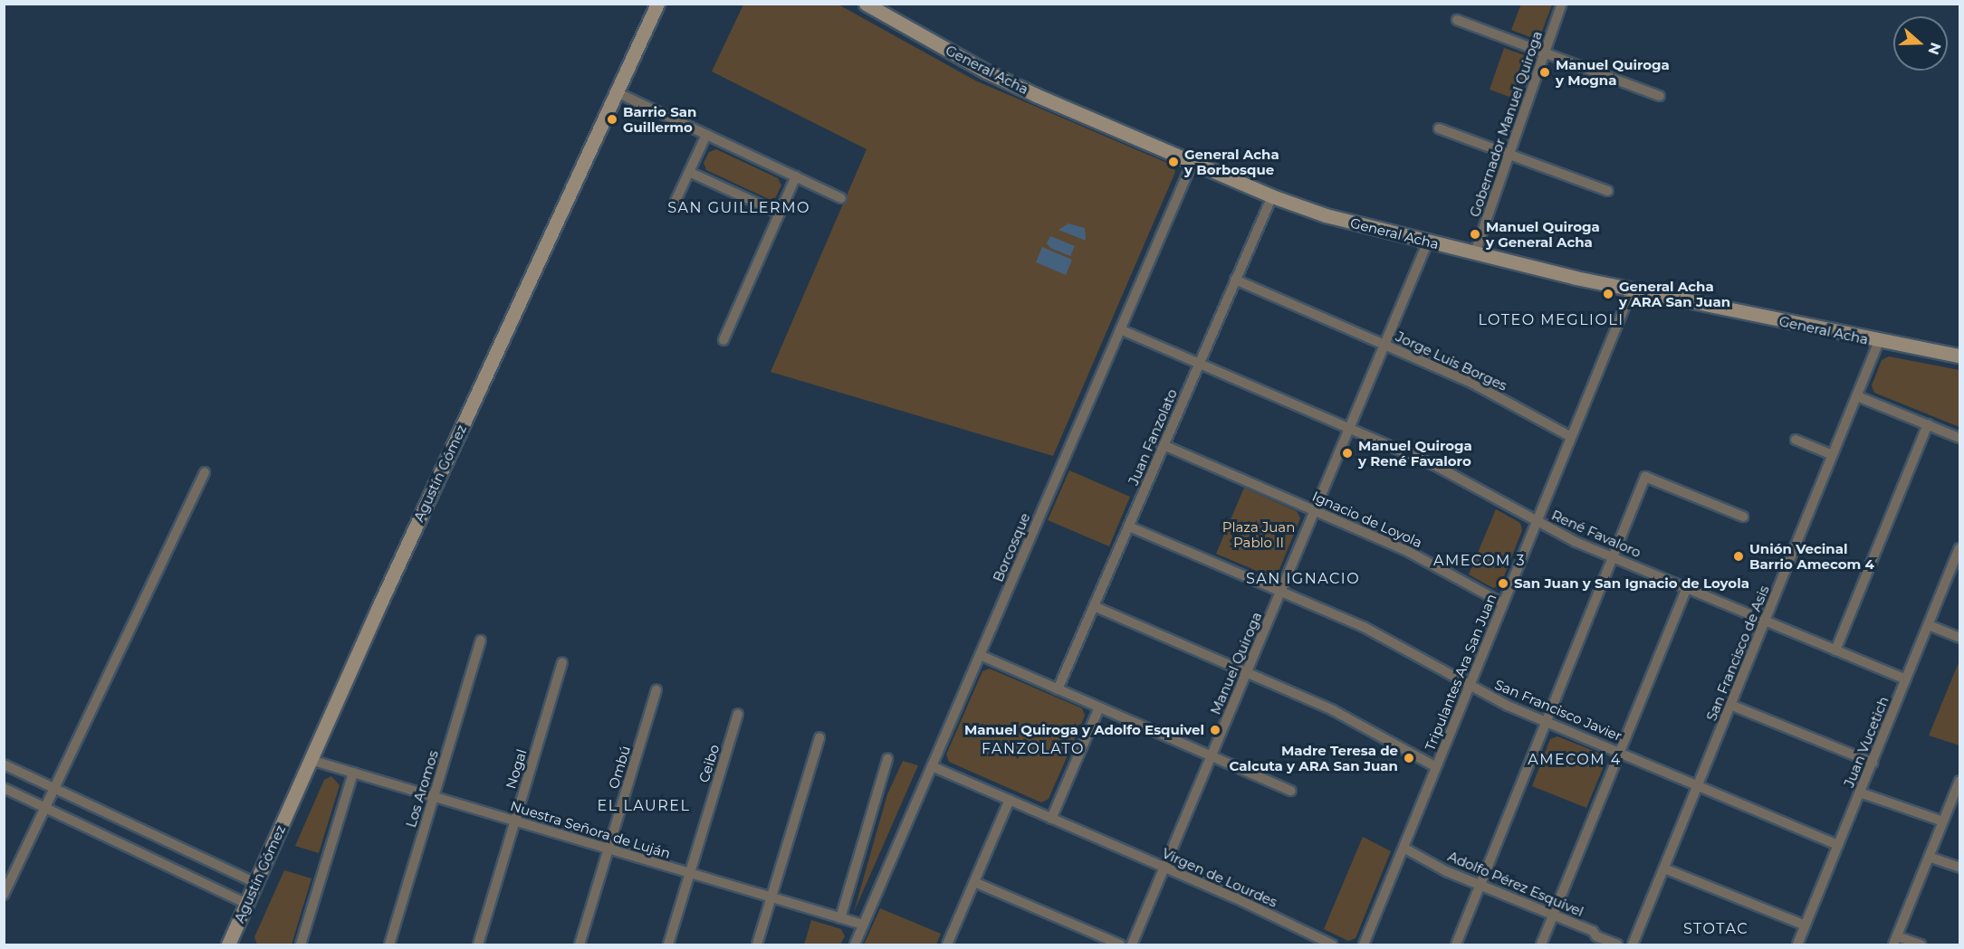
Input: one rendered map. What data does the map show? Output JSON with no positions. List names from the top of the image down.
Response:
{
  "streets": {
    "main road": ["General Acha", "Agustín Gómez"],
    "street": [
      "Gobernador Manuel Quiroga",
      "Jorge Luis Borges",
      "Juan Fanzolato",
      "Ignacio de Loyola",
      "René Favaloro",
      "Borcosque",
      "San Francisco de Asis",
      "Manuel Quiroga",
      "Tripulantes Ara San Juan",
      "San Francisco Javier",
      "Juan Vucetich",
      "Ceibo",
      "Ombú",
      "Nogal",
      "Los Aromos",
      "Nuestra Señora de Luján",
      "Virgen de Lourdes",
      "Adolfo Pérez Esquivel"
    ]
  },
  "crossings": [
    ["General Acha", "Gobernador Manuel Quiroga"],
    ["General Acha", "Juan Fanzolato"],
    ["General Acha", "Borcosque"],
    ["General Acha", "San Francisco de Asis"],
    ["General Acha", "Manuel Quiroga"],
    ["General Acha", "Tripulantes Ara San Juan"],
    ["Jorge Luis Borges", "Juan Fanzolato"],
    ["Jorge Luis Borges", "Manuel Quiroga"],
    ["Jorge Luis Borges", "Tripulantes Ara San Juan"],
    ["Juan Fanzolato", "Ignacio de Loyola"],
    ["Juan Fanzolato", "René Favaloro"],
    ["Juan Fanzolato", "San Francisco Javier"],
    ["Agustín Gómez", "Nuestra Señora de Luján"],
    ["Ignacio de Loyola", "Manuel Quiroga"],
    ["Ignacio de Loyola", "Tripulantes Ara San Juan"],
    ["René Favaloro", "Borcosque"],
    ["René Favaloro", "San Francisco de Asis"],
    ["René Favaloro", "Manuel Quiroga"],
    ["René Favaloro", "Tripulantes Ara San Juan"],
    ["René Favaloro", "Juan Vucetich"],
    ["Borcosque", "Nuestra Señora de Luján"],
    ["Borcosque", "Virgen de Lourdes"],
    ["San Francisco de Asis", "San Francisco Javier"],
    ["Manuel Quiroga", "San Francisco Javier"],
    ["Manuel Quiroga", "Virgen de Lourdes"],
    ["Tripulantes Ara San Juan", "San Francisco Javier"],
    ["Tripulantes Ara San Juan", "Adolfo Pérez Esquivel"],
    ["San Francisco Javier", "Juan Vucetich"],
    ["Ceibo", "Nuestra Señora de Luján"],
    ["Ombú", "Nuestra Señora de Luján"],
    ["Nogal", "Nuestra Señora de Luján"],
    ["Los Aromos", "Nuestra Señora de Luján"]
  ],
  "districts": [
    "SAN GUILLERMO",
    "LOTEO MEGLIOLI",
    "AMECOM 3",
    "SAN IGNACIO",
    "FANZOLATO",
    "AMECOM 4",
    "EL LAUREL",
    "STOTAC"
  ],
  "parks": ["Plaza Juan Pablo II"],
  "places": [
    "Manuel Quiroga y Mogna",
    "Barrio San Guillermo",
    "General Acha y Borbosque",
    "Manuel Quiroga y General Acha",
    "General Acha y ARA San Juan",
    "Manuel Quiroga y René Favaloro",
    "Unión Vecinal Barrio Amecom 4",
    "San Juan y San Ignacio de Loyola",
    "Manuel Quiroga y Adolfo Esquivel",
    "Madre Teresa de Calcuta y ARA San Juan"
  ],
  "north": "right"
}
